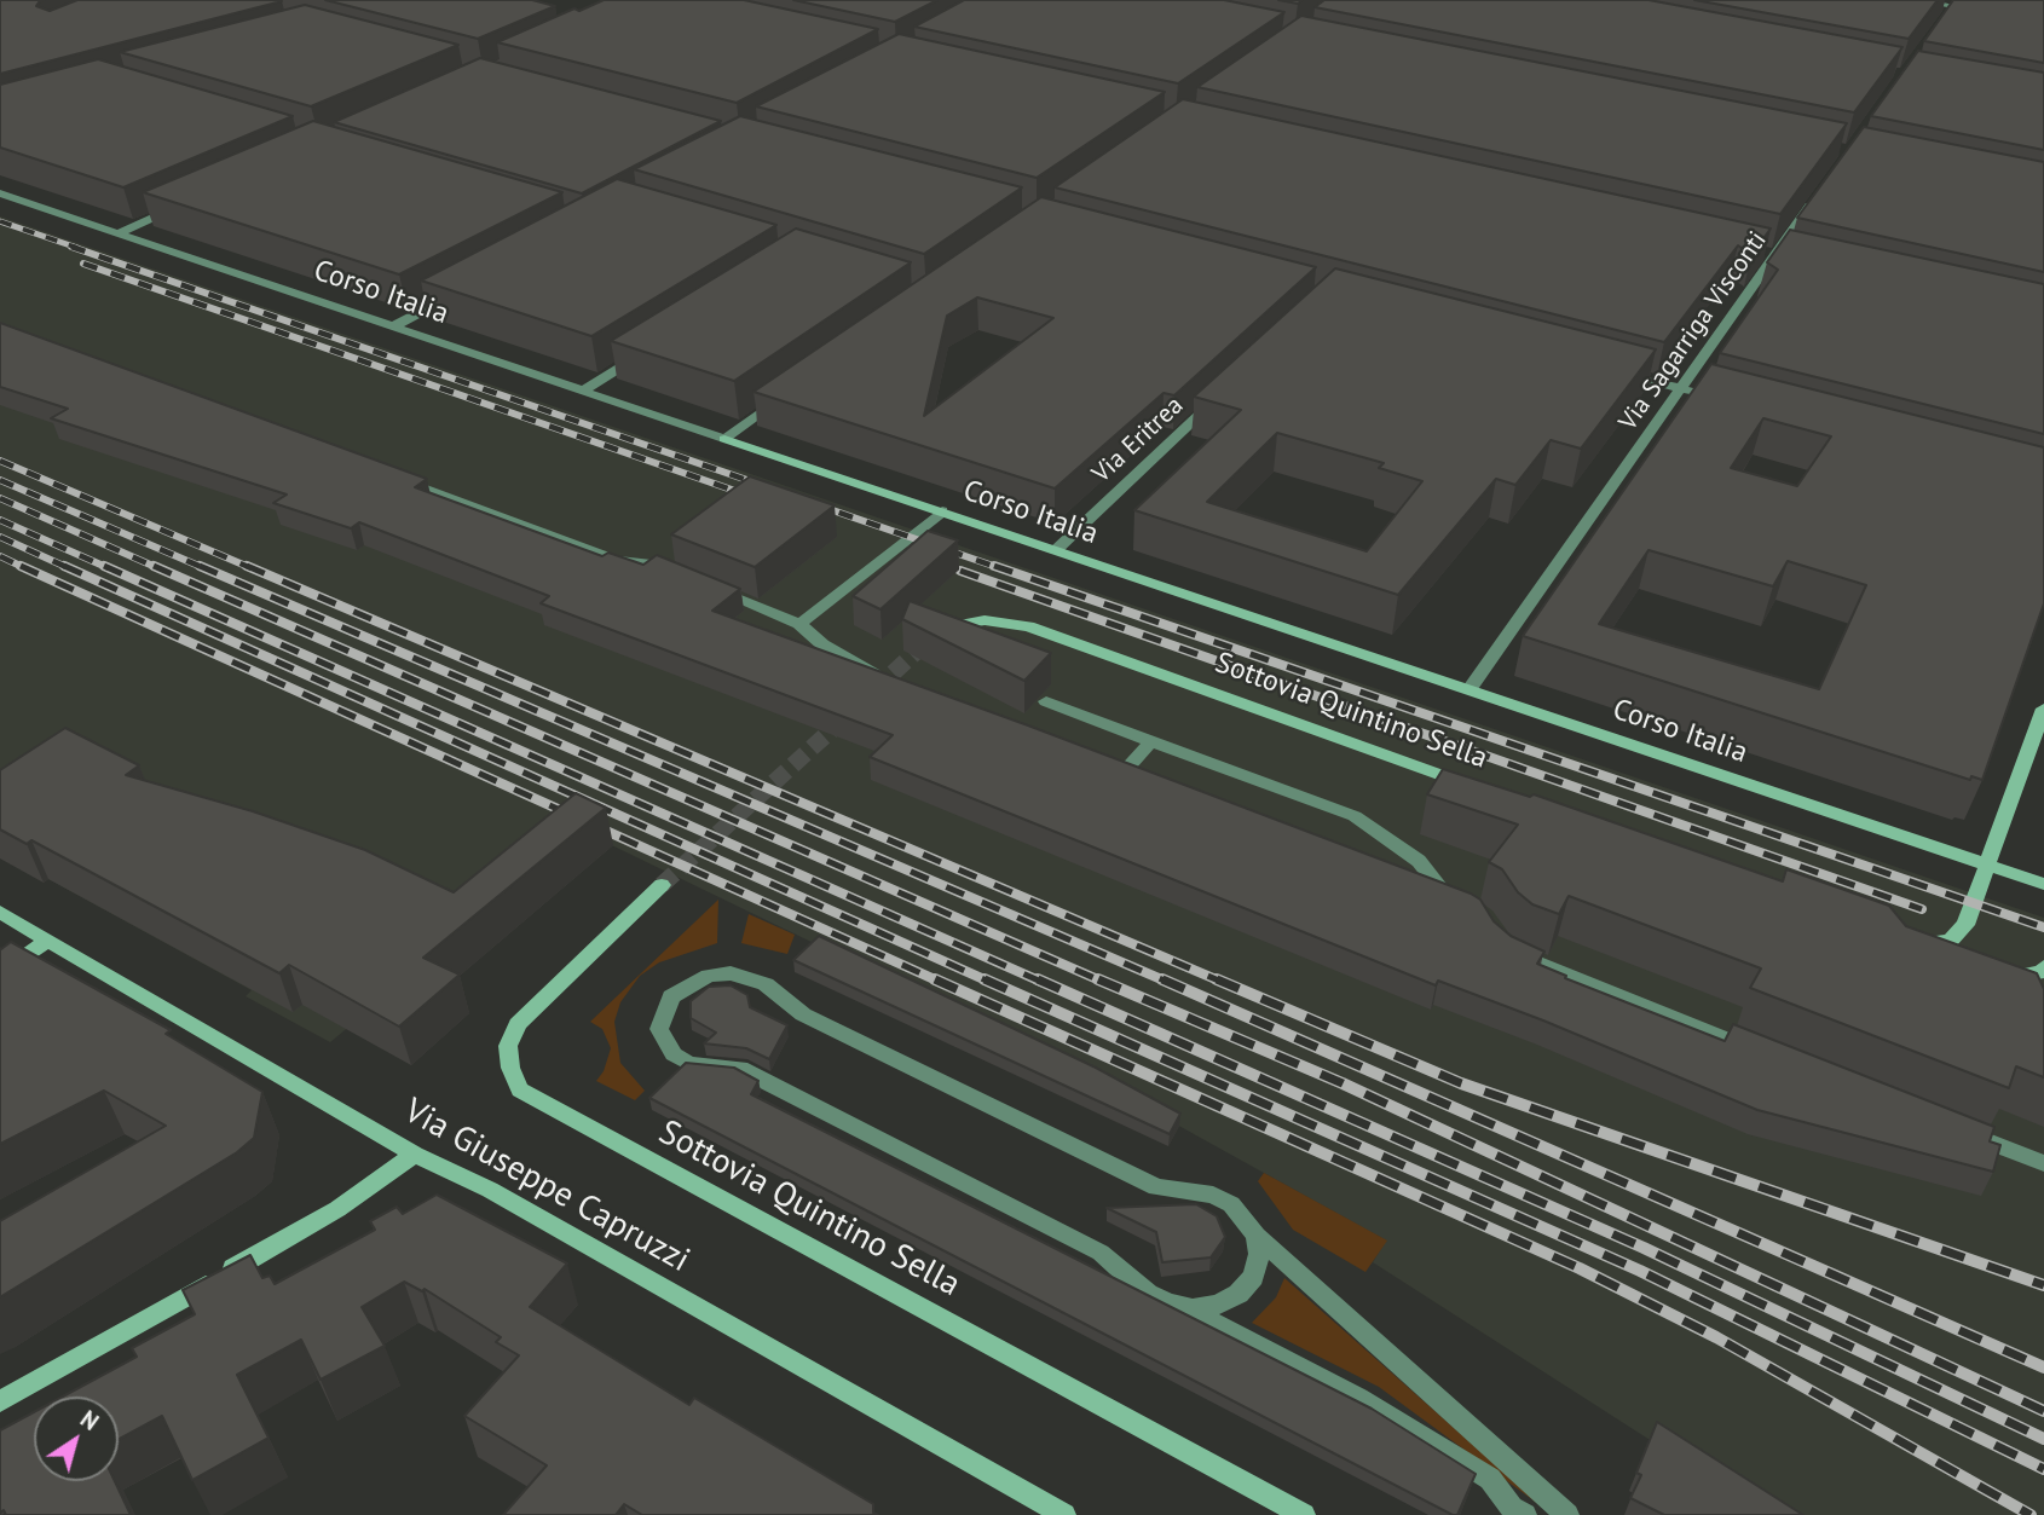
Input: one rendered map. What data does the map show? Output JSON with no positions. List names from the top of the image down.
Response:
{
  "streets": {
    "street": [
      "Corso Italia",
      "Via Sagarriga Visconti",
      "Via Eritrea",
      "Sottovia Quintino Sella",
      "Via Giuseppe Capruzzi"
    ]
  },
  "crossings": [
    ["Corso Italia", "Via Sagarriga Visconti"],
    ["Corso Italia", "Via Eritrea"]
  ],
  "north": "top right"
}
